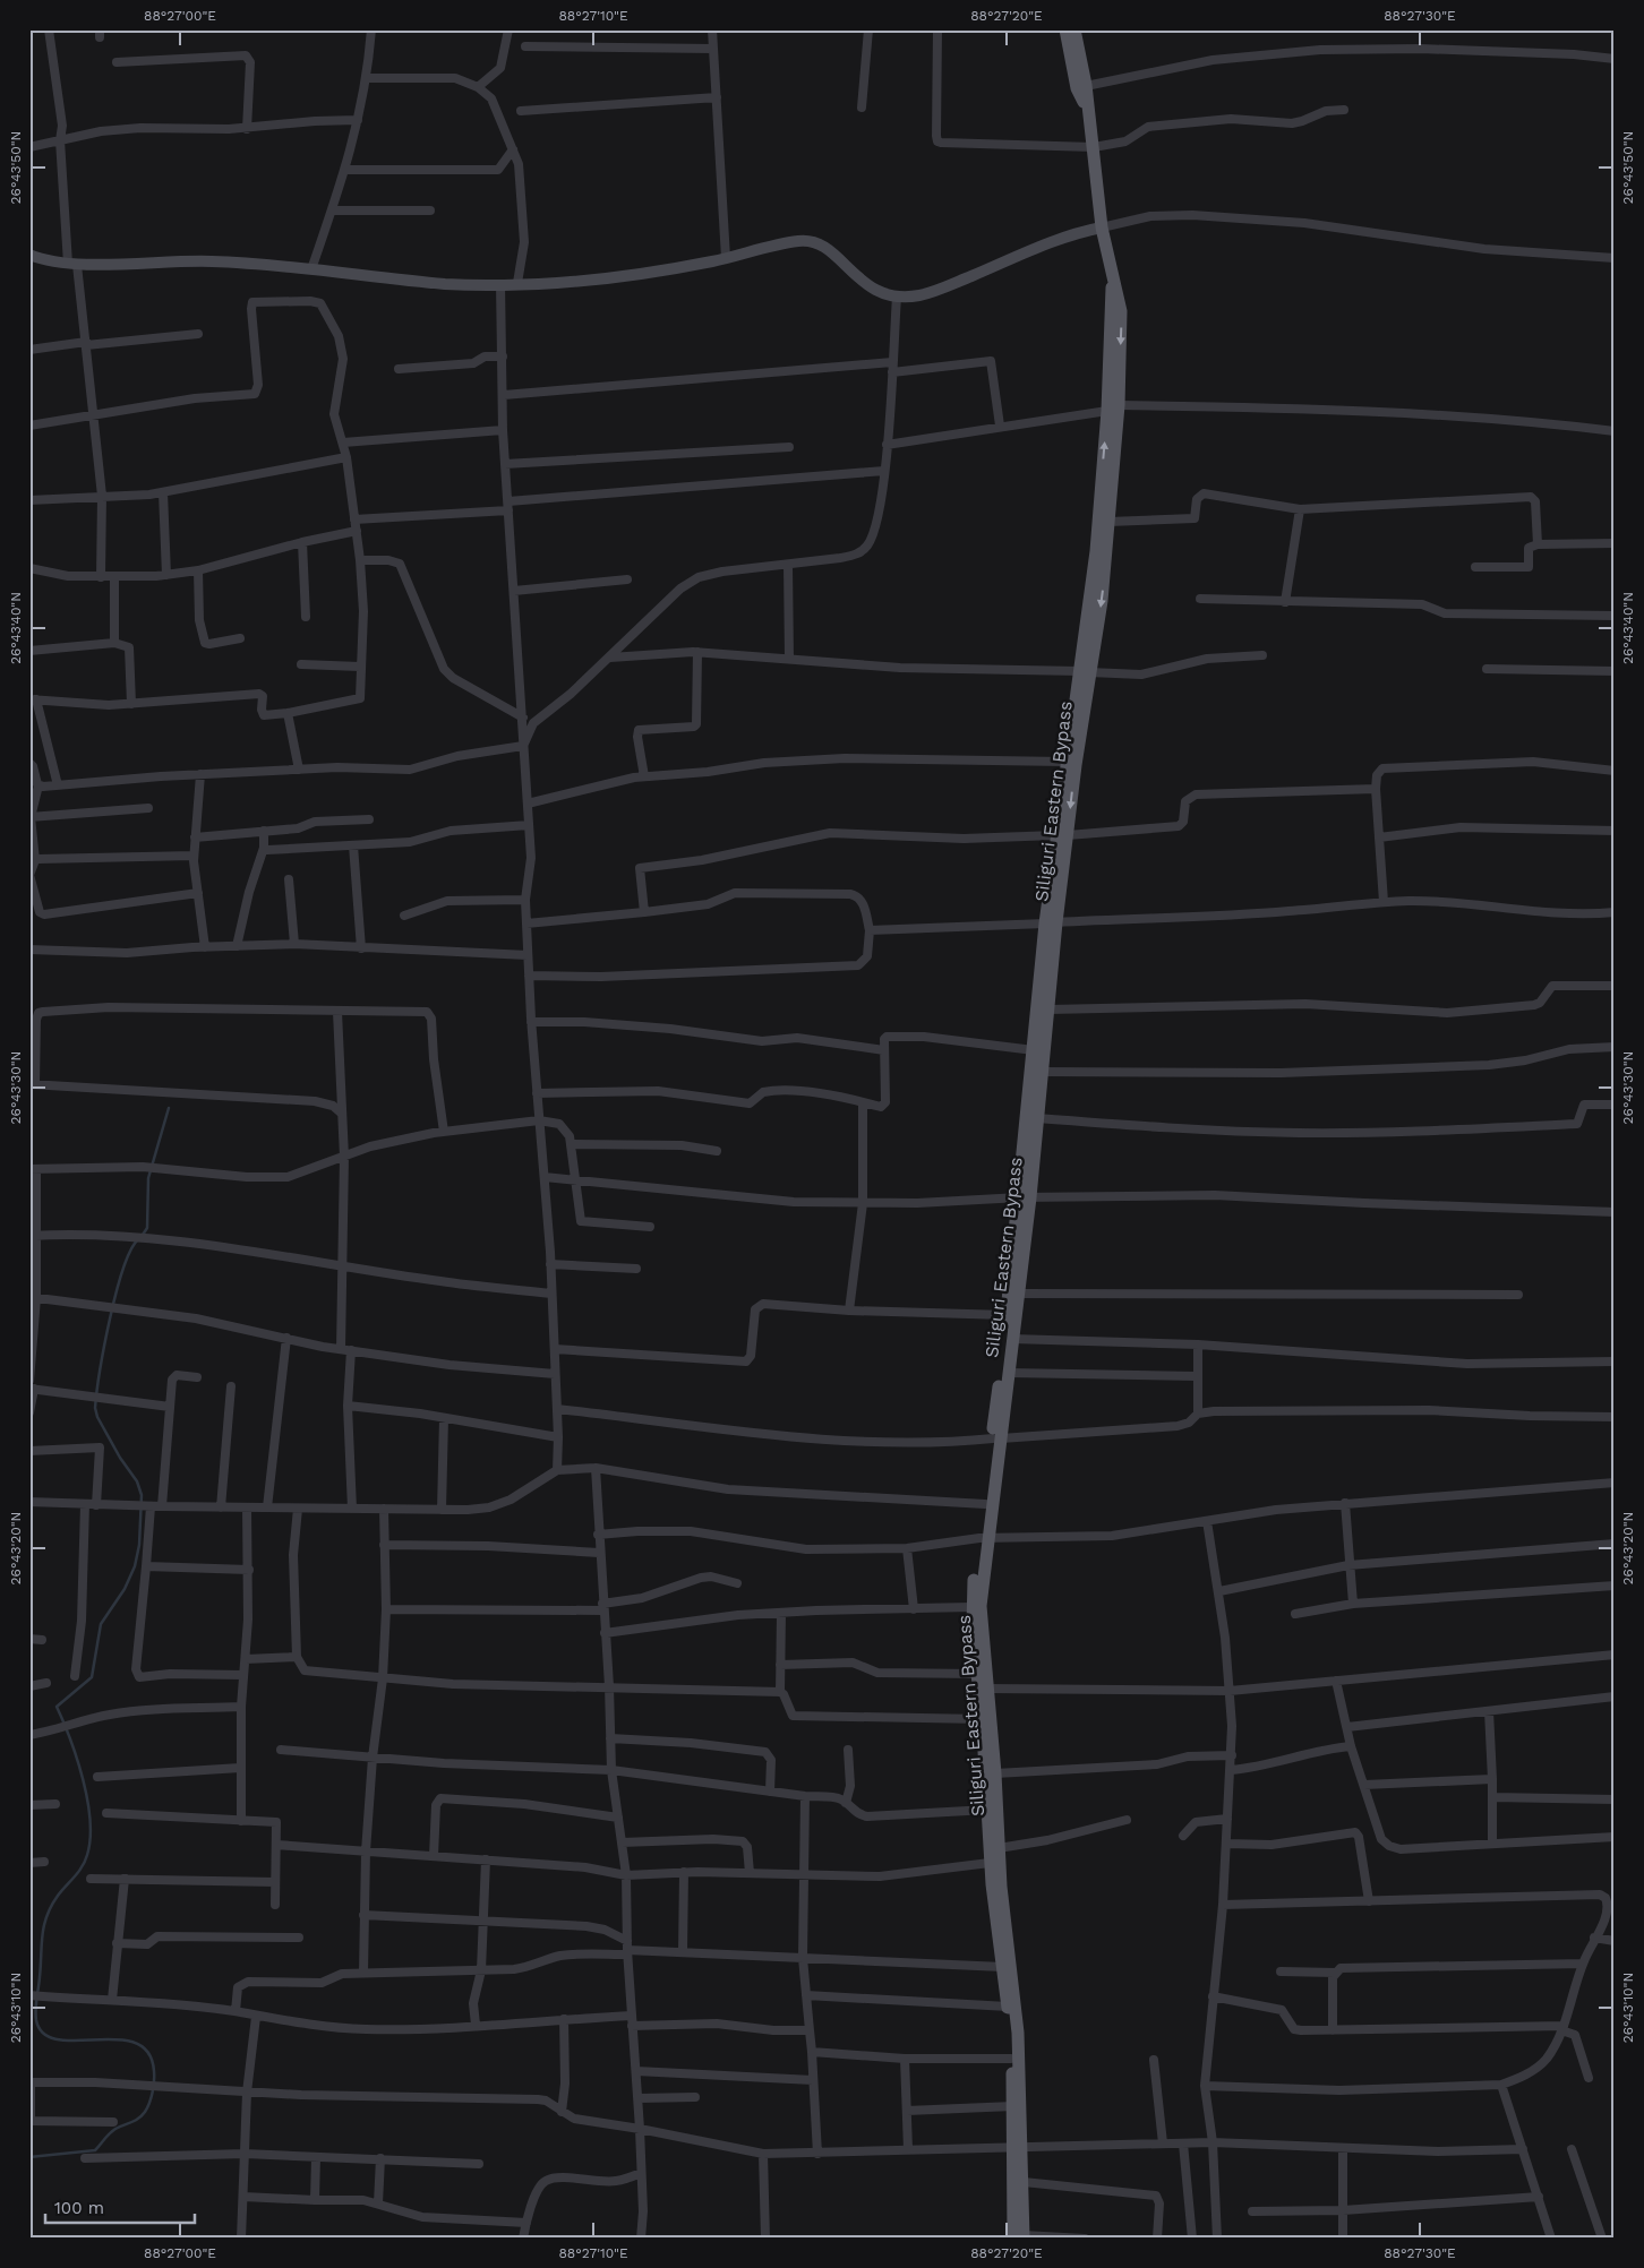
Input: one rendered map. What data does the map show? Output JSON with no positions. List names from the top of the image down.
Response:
{
  "streets": {
    "main road": ["Siliguri Eastern Bypass"]
  },
  "scale_bar": "100 m",
  "coordinates": [
    "88°27'00\"E",
    "88°27'10\"E",
    "88°27'20\"E",
    "88°27'30\"E",
    "26°43'50\"N",
    "26°43'40\"N",
    "26°43'30\"N",
    "26°43'20\"N",
    "26°43'10\"N"
  ]
}
